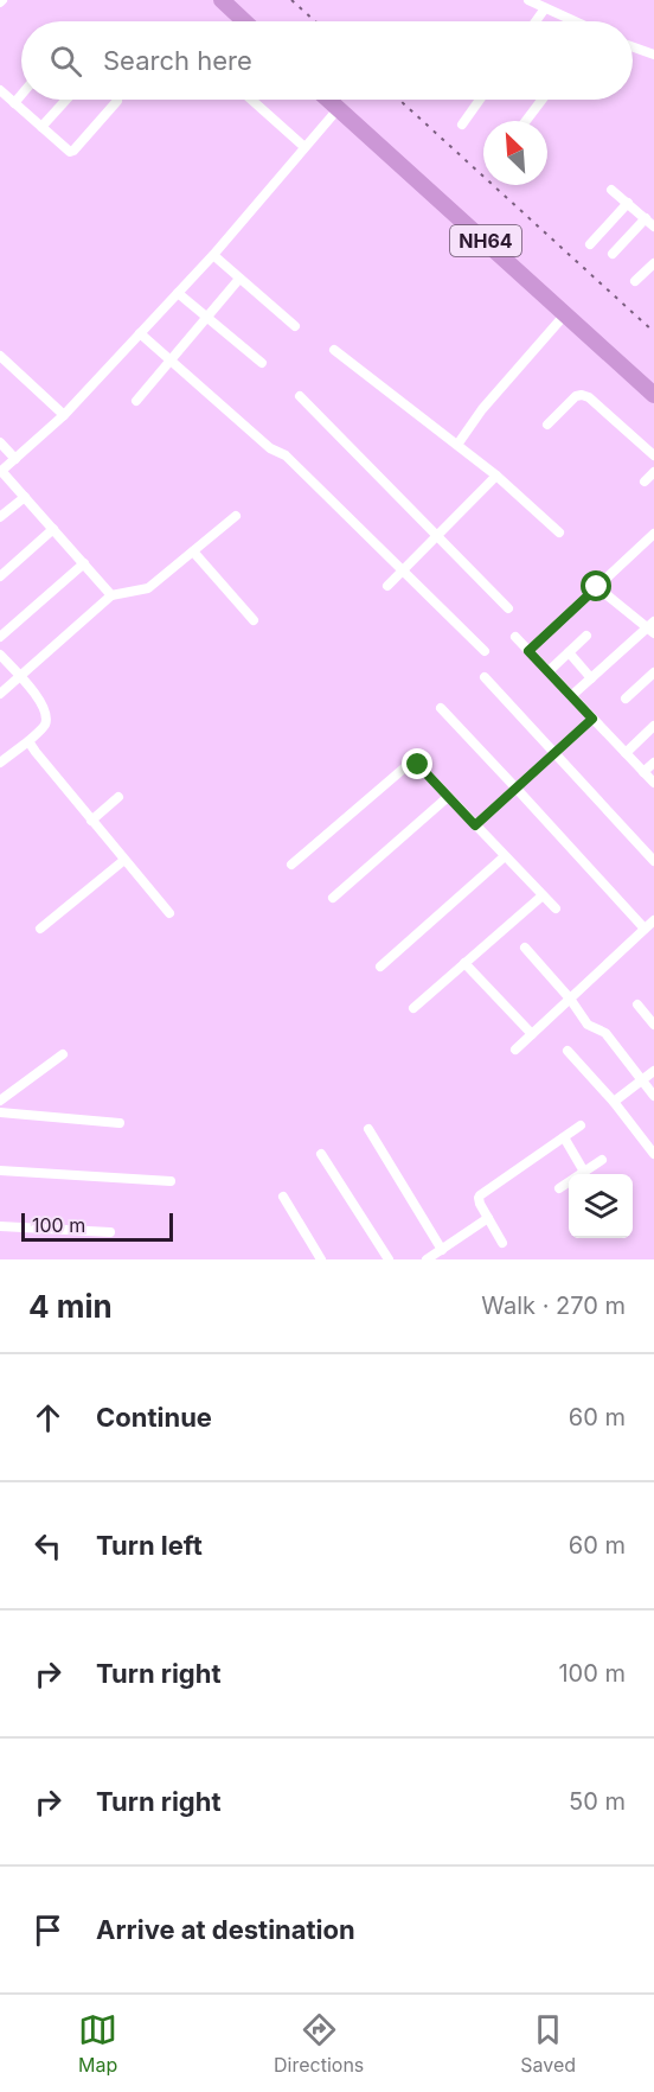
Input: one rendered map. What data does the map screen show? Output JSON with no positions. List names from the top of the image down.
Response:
{
  "streets": {
    "highway": ["NH64"]
  },
  "scale_bar": "100 m",
  "north": "top left",
  "page": {
    "search": "Search here",
    "scale": "100 m",
    "heading": ["4 min", "Walk · 270 m"],
    "list": [
      ["Continue", "60 m"],
      ["Turn left", "60 m"],
      ["Turn right", "100 m"],
      ["Turn right", "50 m"],
      "Arrive at destination"
    ],
    "nav": ["Map", "Directions", "Saved"]
  }
}
